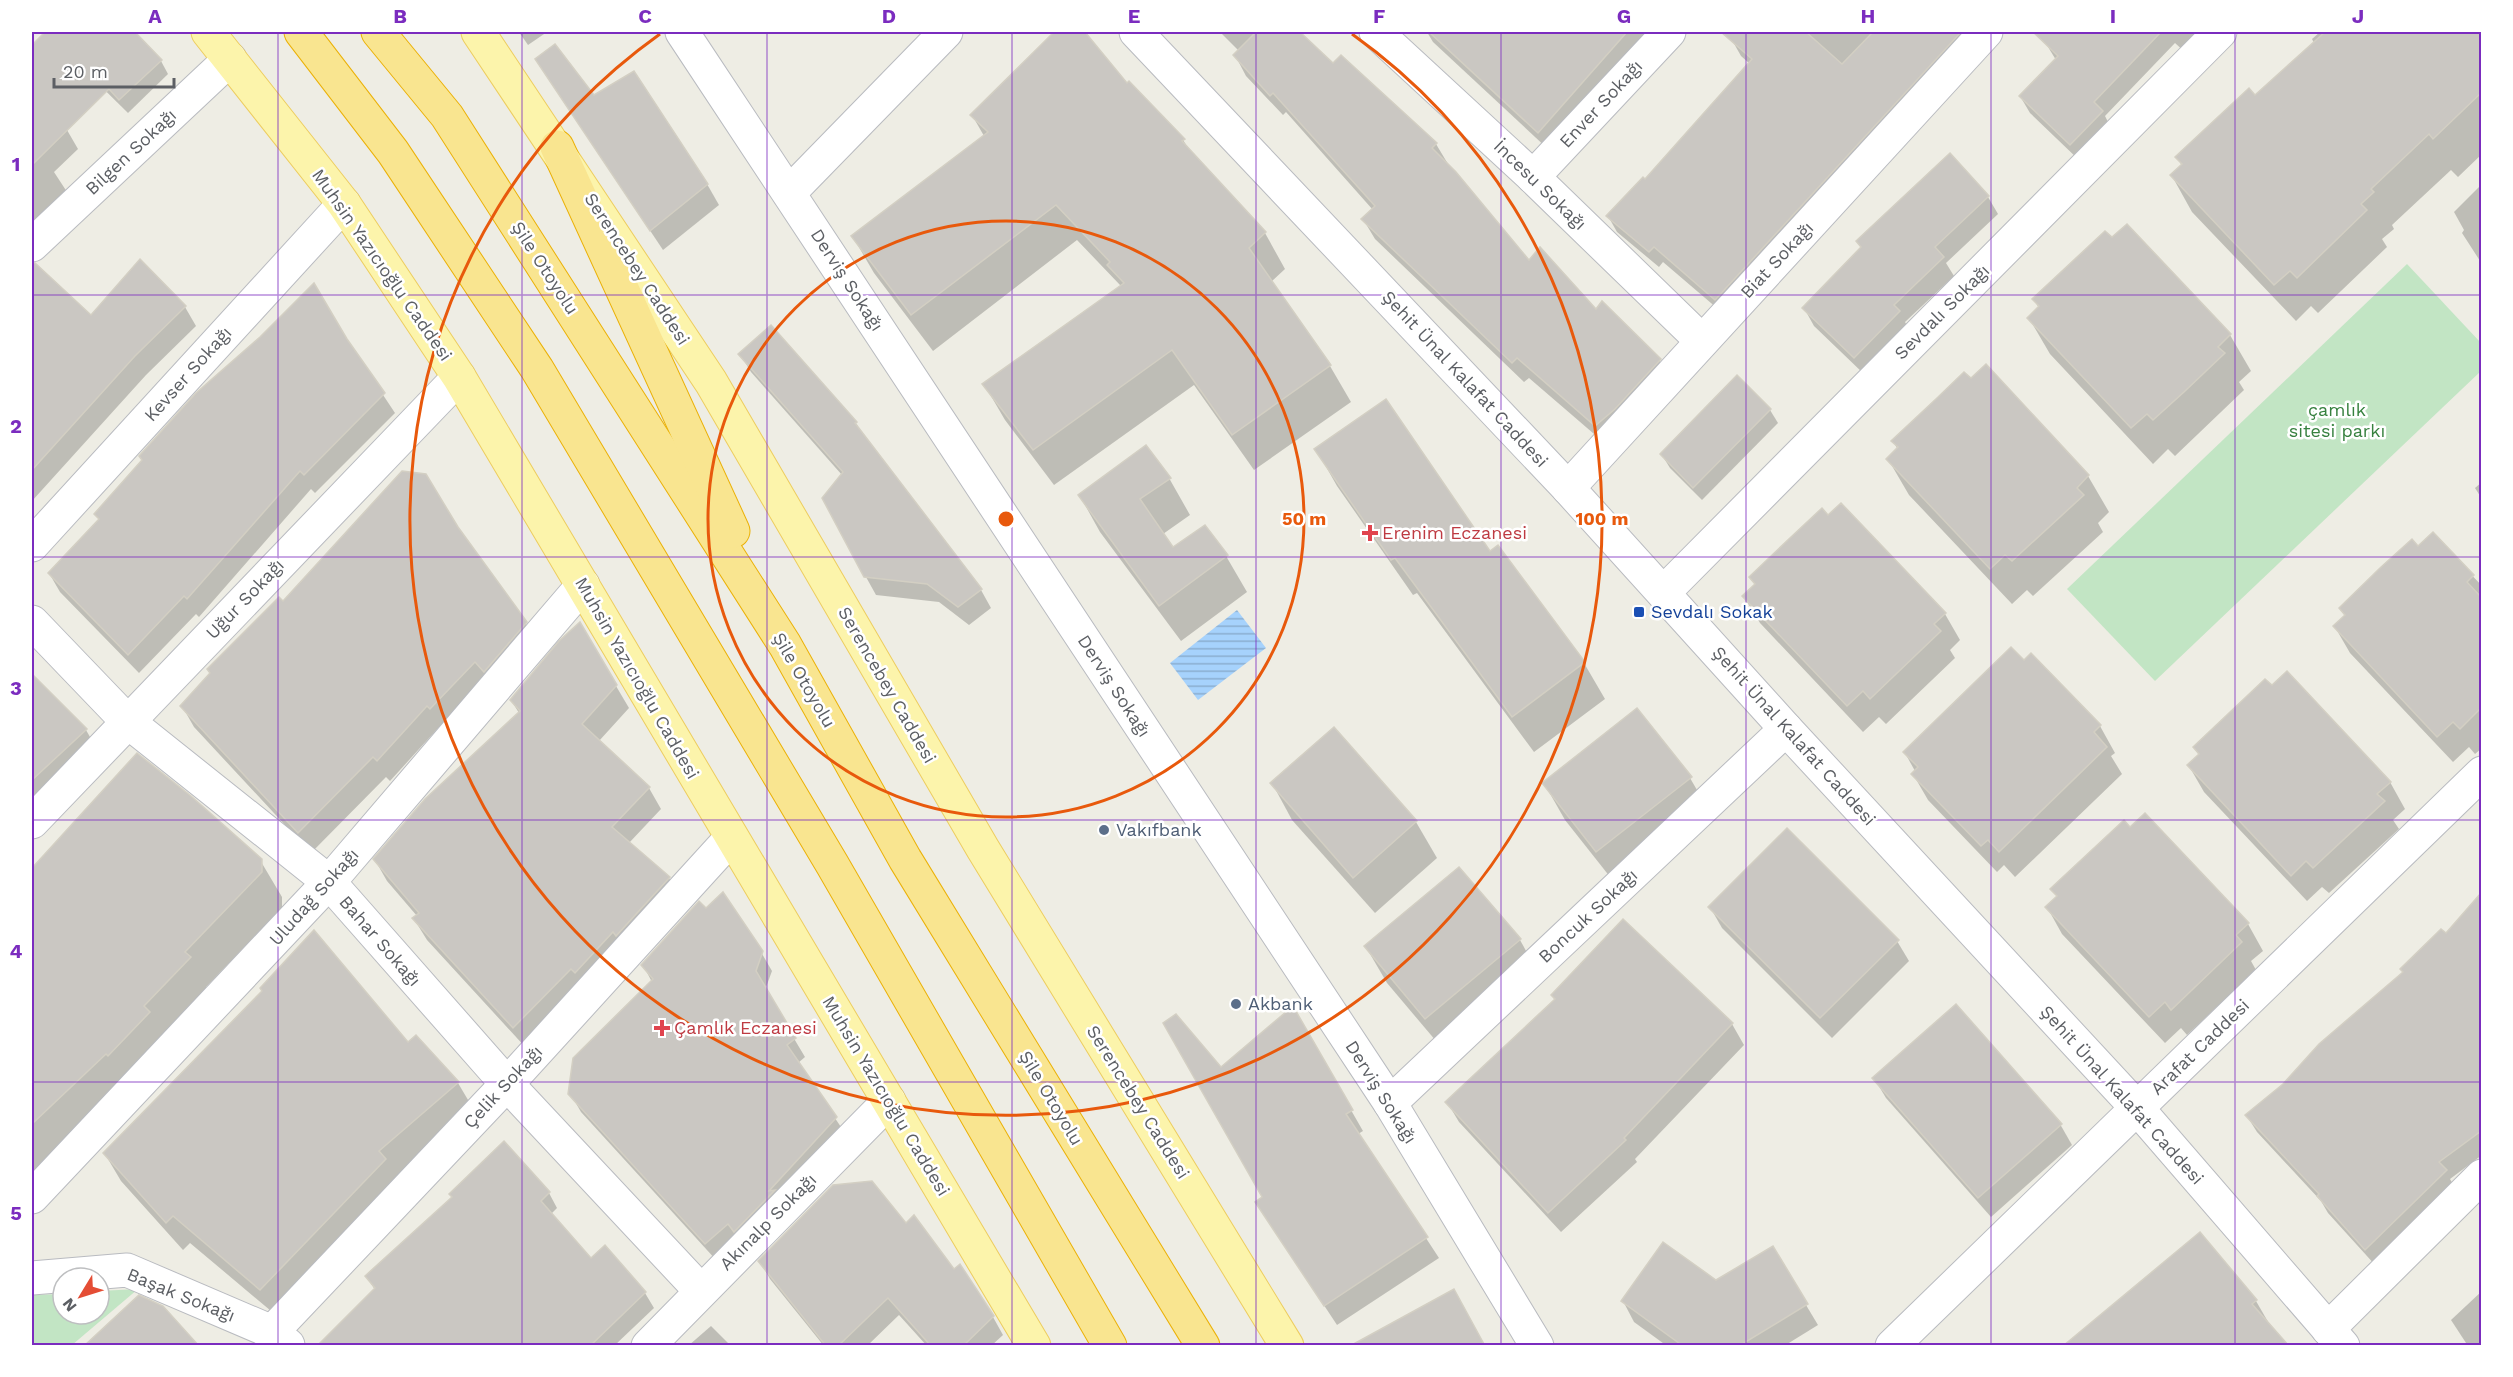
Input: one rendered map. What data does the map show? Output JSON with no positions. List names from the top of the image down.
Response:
{
  "streets": {
    "highway": ["Şile Otoyolu"],
    "main road": ["Muhsin Yazıcıoğlu Caddesi", "Serencebey Caddesi"],
    "street": [
      "Enver Sokağı",
      "Bilgen Sokağı",
      "İncesu Sokağı",
      "Biat Sokağı",
      "Derviş Sokağı",
      "Sevdalı Sokağı",
      "Kevser Sokağı",
      "Şehit Ünal Kalafat Caddesi",
      "Uğur Sokağı",
      "Uludağ Sokağı",
      "Boncuk Sokağı",
      "Bahar Sokağı",
      "Arafat Caddesi",
      "Çelik Sokağı",
      "Akınalp Sokağı",
      "Başak Sokağı"
    ]
  },
  "crossings": [
    ["Enver Sokağı", "İncesu Sokağı"],
    ["Bilgen Sokağı", "Muhsin Yazıcıoğlu Caddesi"],
    ["İncesu Sokağı", "Biat Sokağı"],
    ["Biat Sokağı", "Şehit Ünal Kalafat Caddesi"],
    ["Muhsin Yazıcıoğlu Caddesi", "Kevser Sokağı"],
    ["Muhsin Yazıcıoğlu Caddesi", "Uğur Sokağı"],
    ["Muhsin Yazıcıoğlu Caddesi", "Uludağ Sokağı"],
    ["Muhsin Yazıcıoğlu Caddesi", "Çelik Sokağı"],
    ["Muhsin Yazıcıoğlu Caddesi", "Akınalp Sokağı"],
    ["Derviş Sokağı", "Boncuk Sokağı"],
    ["Sevdalı Sokağı", "Şehit Ünal Kalafat Caddesi"],
    ["Şehit Ünal Kalafat Caddesi", "Boncuk Sokağı"],
    ["Şehit Ünal Kalafat Caddesi", "Arafat Caddesi"],
    ["Uğur Sokağı", "Bahar Sokağı"],
    ["Uludağ Sokağı", "Bahar Sokağı"],
    ["Bahar Sokağı", "Çelik Sokağı"],
    ["Bahar Sokağı", "Akınalp Sokağı"],
    ["Çelik Sokağı", "Başak Sokağı"]
  ],
  "parks": ["çamlık sitesi parkı"],
  "places": {
    "health": ["Erenim Eczanesi", "Çamlık Eczanesi"],
    "transit": ["Sevdalı Sokak"],
    "other": ["Vakıfbank", "Akbank"]
  },
  "scale_bar": "20 m",
  "north": "bottom left",
  "grid": {
    "columns": [
      "A",
      "B",
      "C",
      "D",
      "E",
      "F",
      "G",
      "H",
      "I",
      "J"
    ],
    "rows": [
      "1",
      "2",
      "3",
      "4",
      "5"
    ]
  },
  "rings": ["50 m", "100 m"]
}
